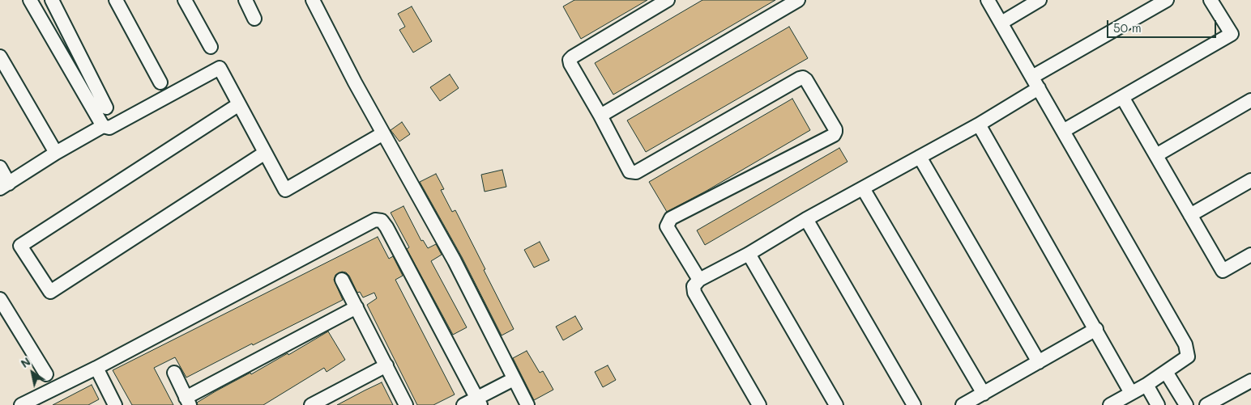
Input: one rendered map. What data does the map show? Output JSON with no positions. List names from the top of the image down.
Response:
{
  "scale_bar": "50 m",
  "north": "top left"
}
